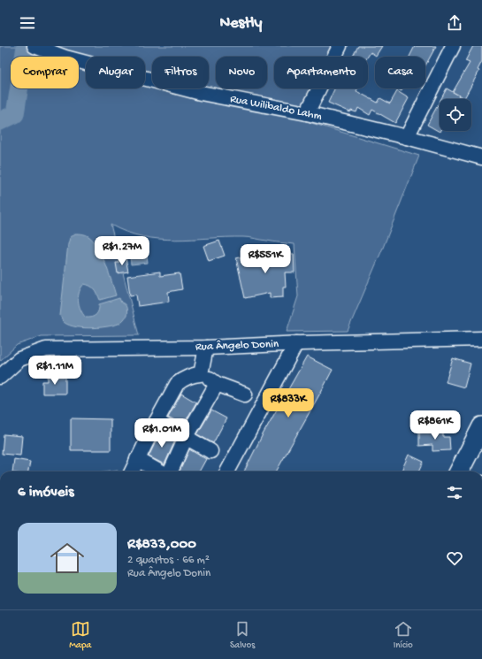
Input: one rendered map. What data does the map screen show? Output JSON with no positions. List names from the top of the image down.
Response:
{
  "streets": {
    "street": ["Rua Wilibaldo Lahm", "Rua Ângelo Donin"]
  },
  "page": {
    "header": "Nestly",
    "chip": [
      "Comprar",
      "Alugar",
      "Filtros",
      "Novo",
      "Apartamento",
      "Casa"
    ],
    "price": [
      "R$1.27M",
      "R$551K",
      "R$1.11M",
      "R$833K",
      "R$861K",
      "R$1.01M"
    ],
    "heading": "6 imóveis",
    "list": [
      {
        "name": "R$833,000",
        "note": "2 quartos · 66 m² · Rua Ângelo Donin"
      }
    ],
    "tabs": ["Mapa", "Salvos", "Início"]
  }
}
